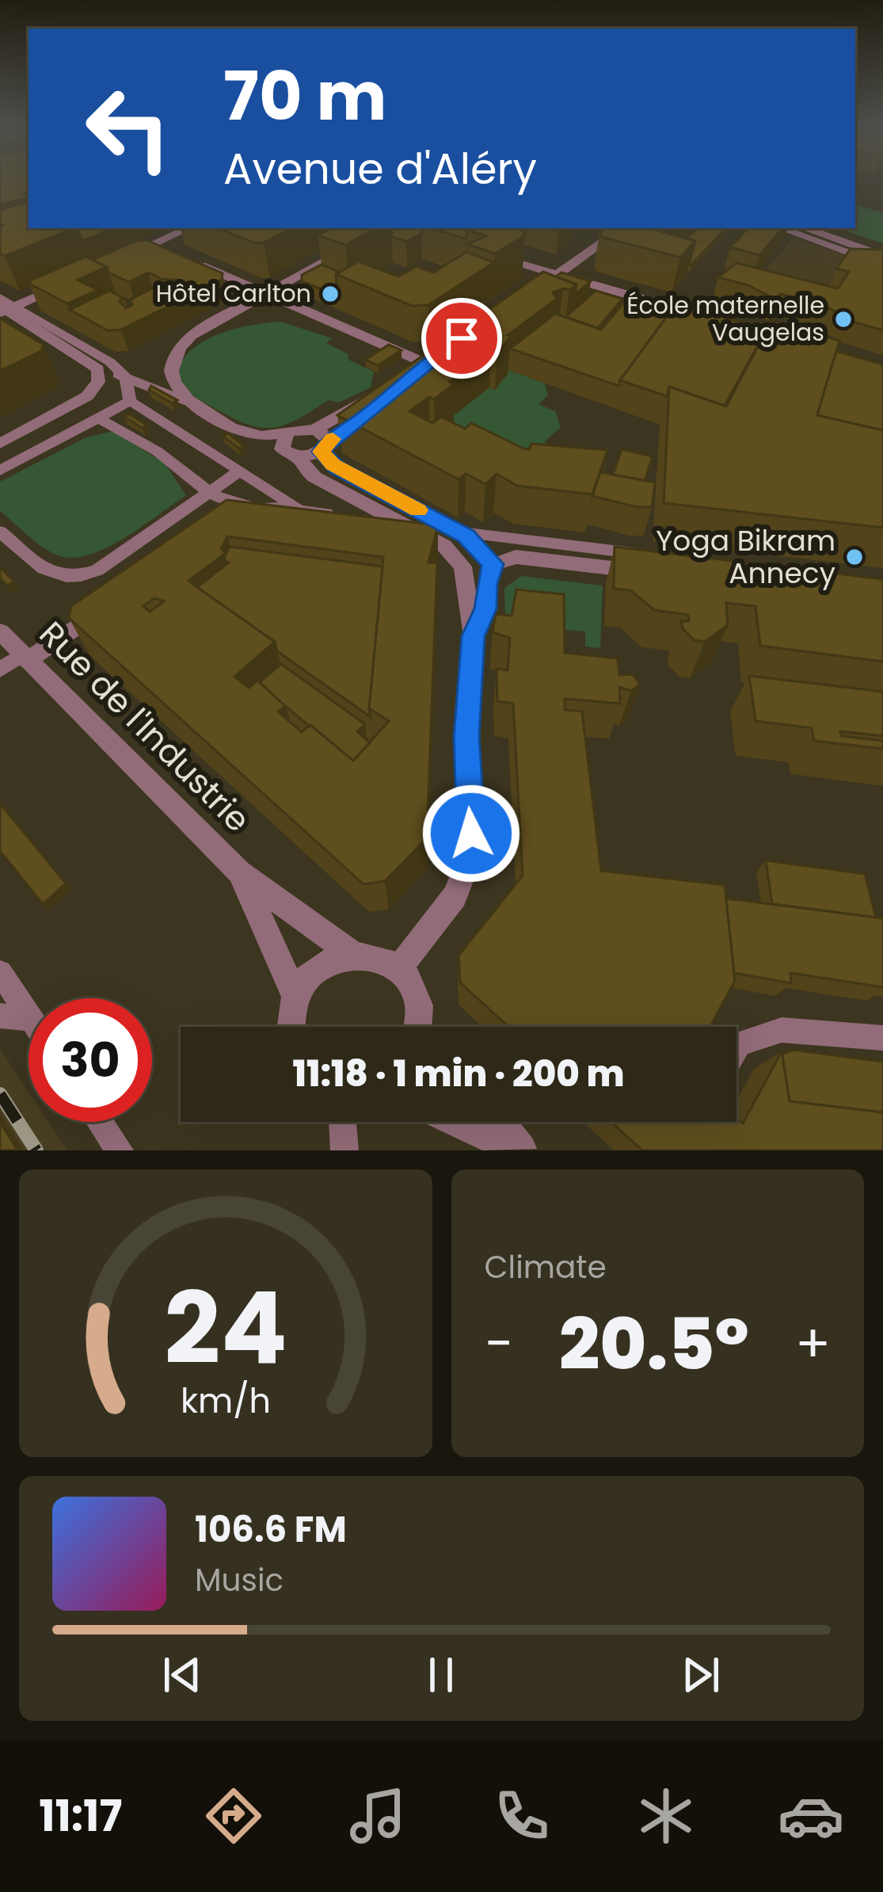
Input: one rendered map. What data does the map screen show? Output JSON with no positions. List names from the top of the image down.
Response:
{
  "streets": {
    "street": ["Rue de l'Industrie"]
  },
  "places": ["Hôtel Carlton", "École maternelle Vaugelas", "Yoga Bikram Annecy"],
  "page": {
    "turn": ["70 m", "Avenue d'Aléry"],
    "limit": "30",
    "trip": "11:18 · 1 min · 200 m",
    "tile": "Climate",
    "heat": ["−", "20.5°", "+"],
    "song": ["106.6 FM", "Music"],
    "tabs": "11:17",
    "gauge": ["24", "km/h"]
  }
}
